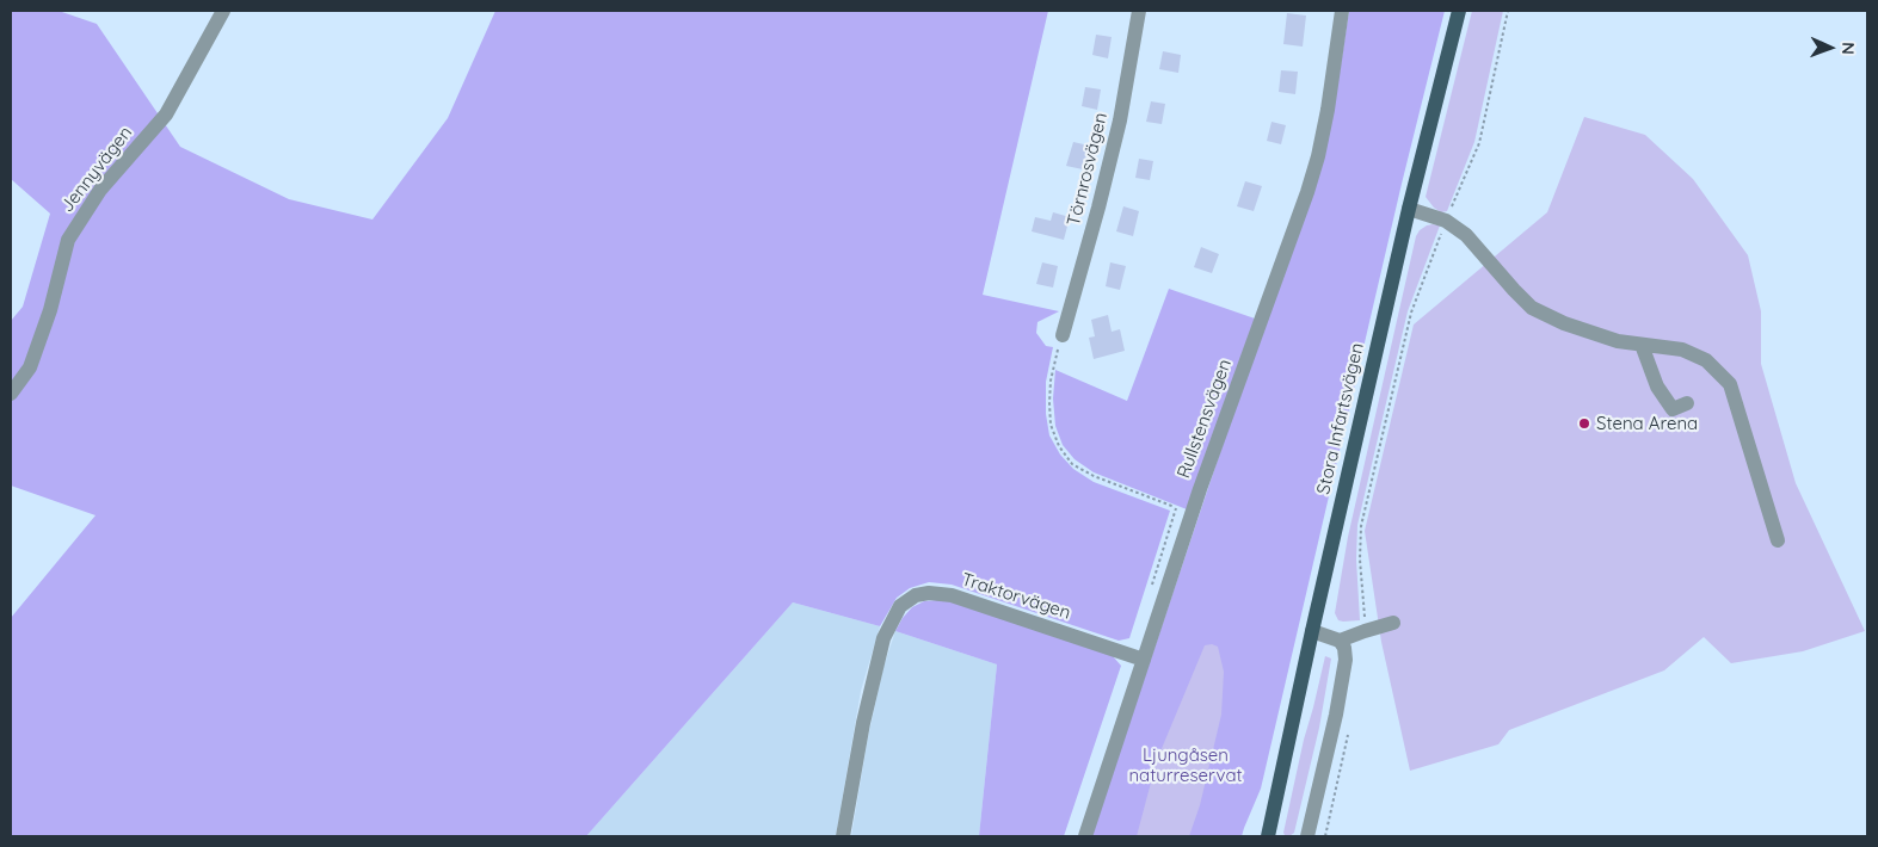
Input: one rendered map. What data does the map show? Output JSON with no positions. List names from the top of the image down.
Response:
{
  "streets": {
    "main road": ["Stora Infartsvägen"],
    "street": [
      "Jennyvägen",
      "Törnrosvägen",
      "Rullstensvägen",
      "Traktorvägen"
    ]
  },
  "crossings": [
    ["Rullstensvägen", "Traktorvägen"]
  ],
  "parks": ["Ljungåsen naturreservat"],
  "places": ["Stena Arena"],
  "north": "right"
}
